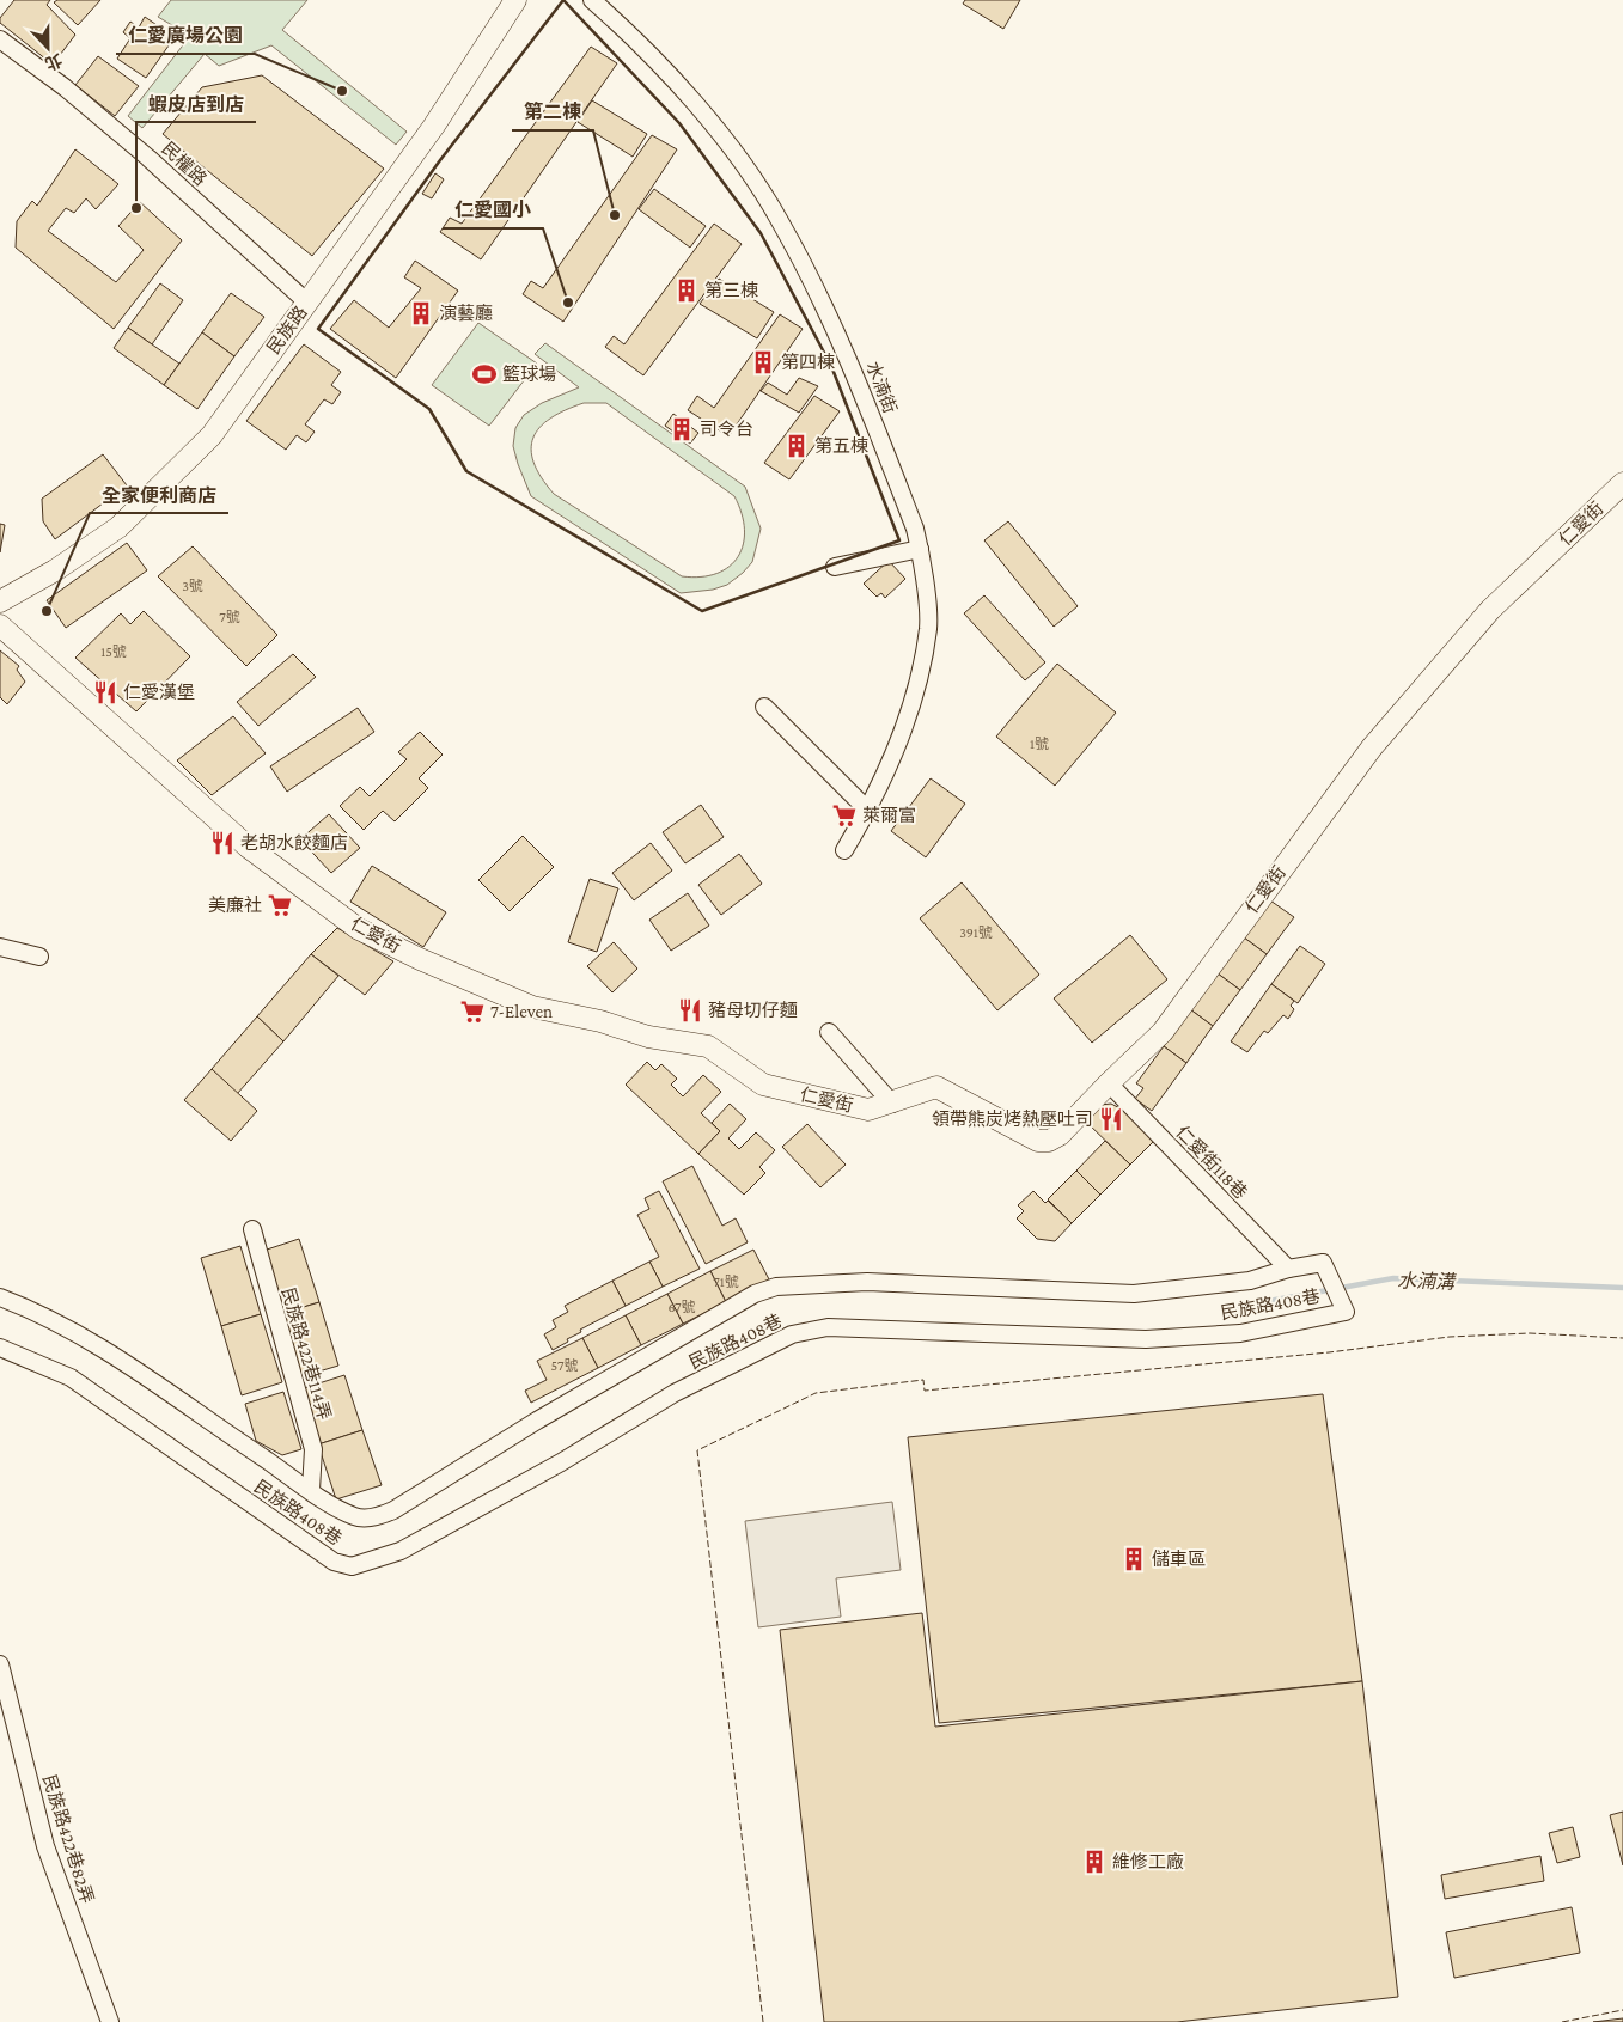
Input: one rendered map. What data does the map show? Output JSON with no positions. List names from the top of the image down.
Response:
{
  "streets": {
    "street": [
      "民權路",
      "民族路",
      "水湳街",
      "仁愛街",
      "仁愛街118巷",
      "民族路408巷",
      "民族路422巷114弄",
      "民族路422巷82弄"
    ]
  },
  "crossings": [
    ["民權路", "民族路"],
    ["仁愛街", "仁愛街118巷"],
    ["仁愛街118巷", "民族路408巷"],
    ["民族路408巷", "民族路422巷114弄"]
  ],
  "water": ["水湳溝"],
  "places": {
    "other": [
      "仁愛廣場公園",
      "蝦皮店到店",
      "第二棟",
      "仁愛國小",
      "全家便利商店"
    ],
    "building": [
      "第三棟",
      "演藝廳",
      "第四棟",
      "司令台",
      "第五棟",
      "儲車區",
      "維修工廠"
    ],
    "sports": ["籃球場"],
    "restaurant": [
      "仁愛漢堡",
      "老胡水餃麵店",
      "豬母切仔麵",
      "領帶熊炭烤熱壓吐司"
    ],
    "supermarket": ["萊爾富", "美廉社", "7-Eleven"]
  },
  "house_numbers": [
    "3號",
    "7號",
    "15號",
    "1號",
    "391號",
    "71號",
    "67號",
    "57號"
  ],
  "north": "bottom"
}
